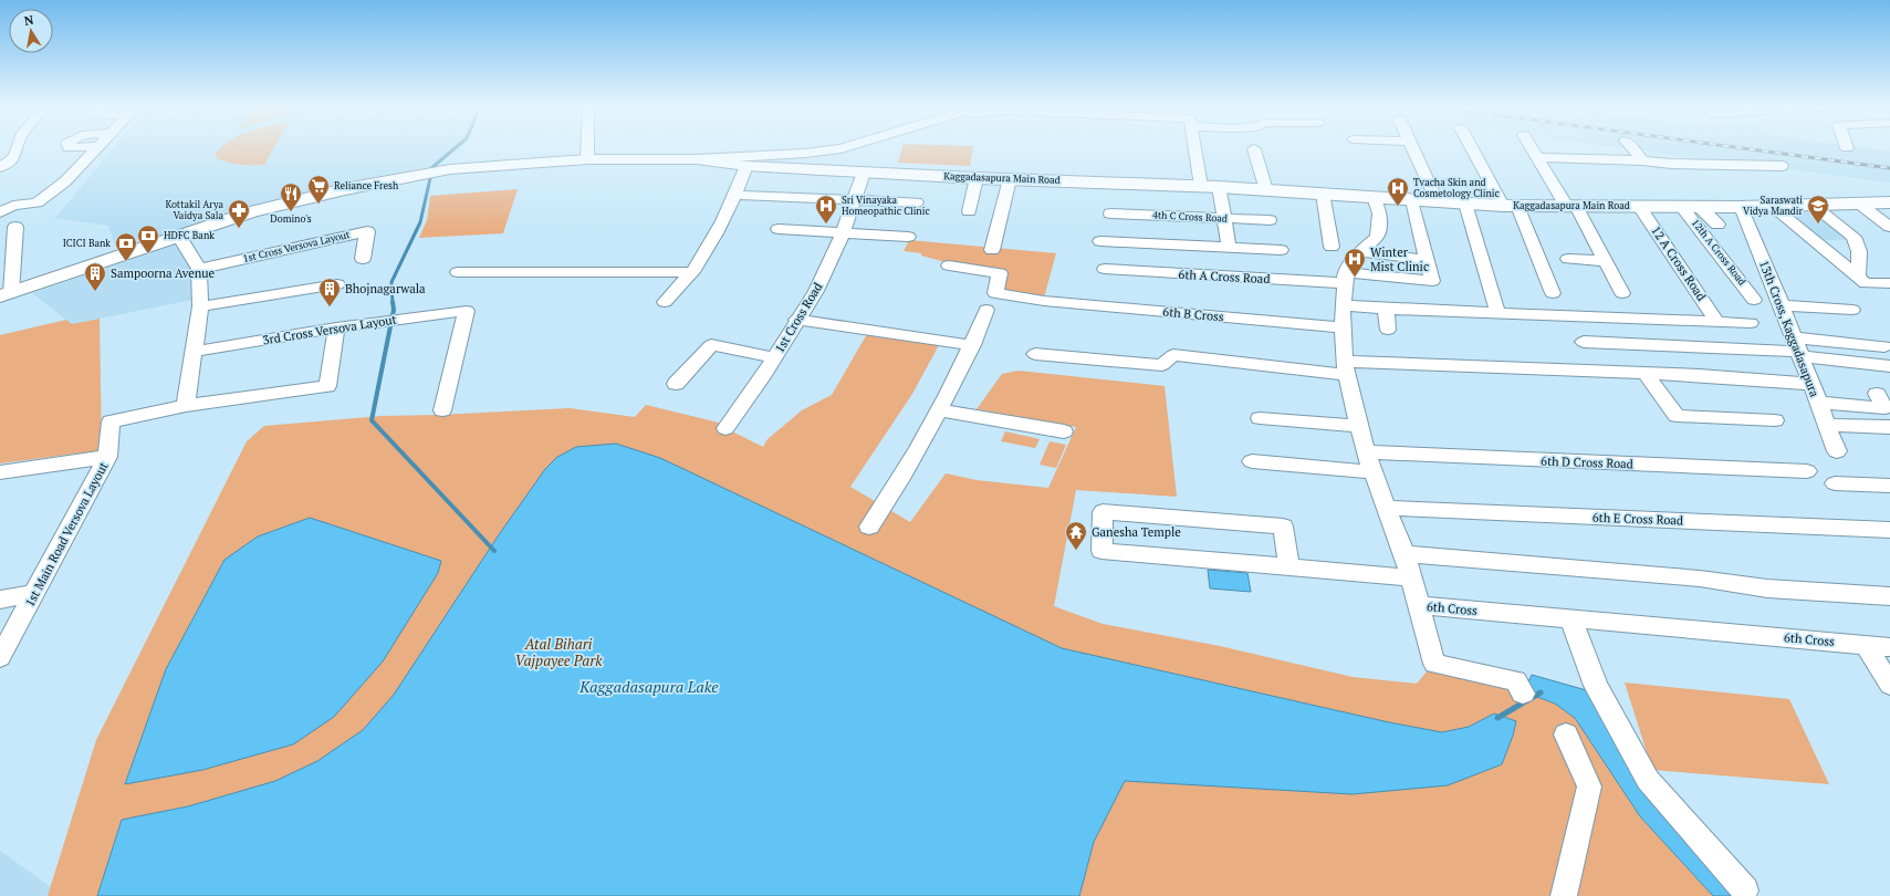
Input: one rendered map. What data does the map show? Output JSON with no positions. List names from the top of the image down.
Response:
{
  "streets": {
    "main road": ["Kaggadasapura Main Road"],
    "street": [
      "4th C Cross Road",
      "1st Cross Versova Layout",
      "12th A Cross Road",
      "12 A Cross Road",
      "6th A Cross Road",
      "6th B Cross",
      "1st Cross Road",
      "13th Cross, Kaggadasapura",
      "3rd Cross Versova Layout",
      "6th D Cross Road",
      "6th E Cross Road",
      "1st Main Road Versova Layout",
      "6th Cross"
    ]
  },
  "crossings": [
    ["Kaggadasapura Main Road", "12th A Cross Road"],
    ["Kaggadasapura Main Road", "12 A Cross Road"],
    ["Kaggadasapura Main Road", "1st Cross Road"],
    ["Kaggadasapura Main Road", "13th Cross, Kaggadasapura"],
    ["6th A Cross Road", "6th Cross"],
    ["6th B Cross", "6th Cross"],
    ["6th D Cross Road", "6th Cross"],
    ["6th E Cross Road", "6th Cross"]
  ],
  "water": ["Kaggadasapura Lake"],
  "parks": ["Atal Bihari Vajpayee Park"],
  "places": {
    "supermarket": ["Reliance Fresh"],
    "hospital": ["Tvacha Skin and Cosmetology Clinic", "Sri Vinayaka Homeopathic Clinic", "Winter Mist Clinic"],
    "restaurant": ["Domino's"],
    "school or university": ["Saraswati Vidya Mandir"],
    "pharmacy": ["Kottakil Arya Vaidya Sala"],
    "bank": ["HDFC Bank", "ICICI Bank"],
    "building": ["Sampoorna Avenue", "Bhojnagarwala"],
    "temple": ["Ganesha Temple"]
  },
  "north": "top"
}
